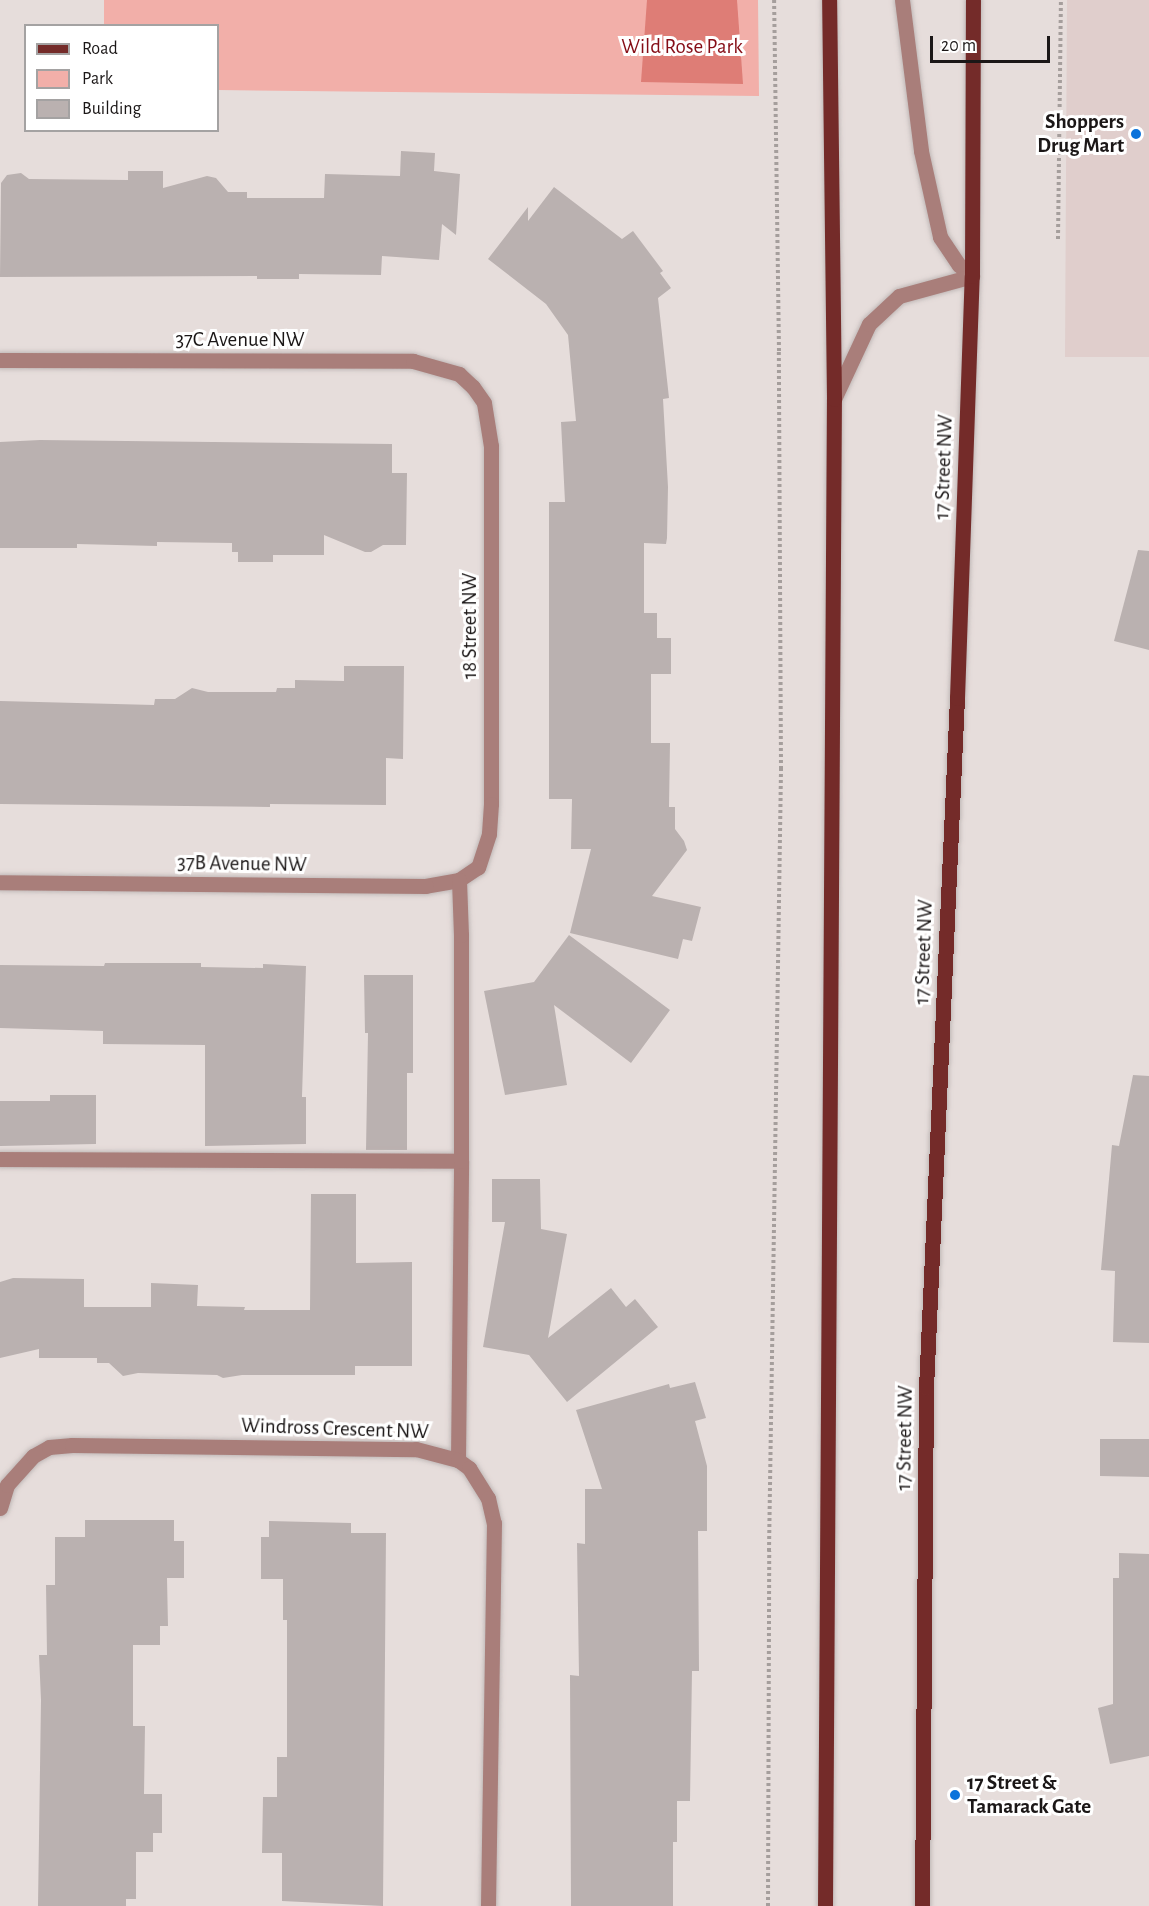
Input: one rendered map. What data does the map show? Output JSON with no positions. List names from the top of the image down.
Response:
{
  "streets": {
    "main road": ["17 Street NW"],
    "street": [
      "37C Avenue NW",
      "18 Street NW",
      "37B Avenue NW",
      "Windross Crescent NW"
    ]
  },
  "crossings": [
    ["37C Avenue NW", "18 Street NW"],
    ["18 Street NW", "37B Avenue NW"]
  ],
  "parks": ["Wild Rose Park"],
  "places": ["Shoppers Drug Mart", "17 Street & Tamarack Gate"],
  "legend": ["Road", "Park", "Building"],
  "scale_bar": "20 m"
}
